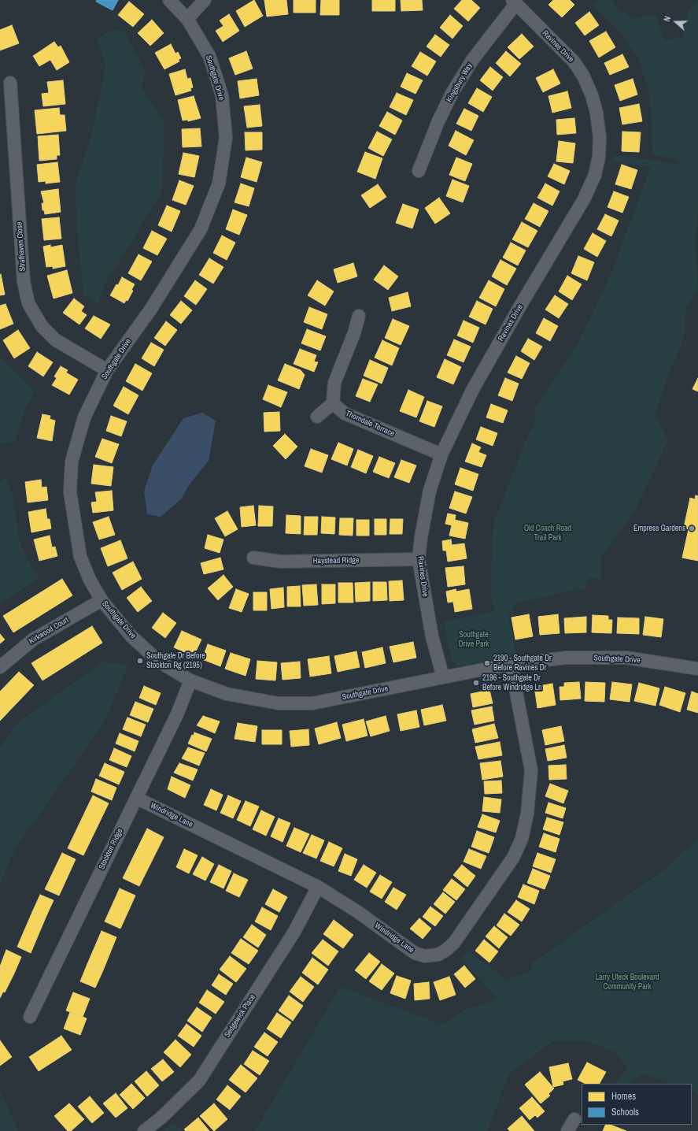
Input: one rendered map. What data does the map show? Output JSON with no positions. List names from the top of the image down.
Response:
{
  "streets": {
    "street": [
      "Ravines Drive",
      "Southgate Drive",
      "Kingsbury Way",
      "Strathaven Close",
      "Thorndale Terrace",
      "Haystead Ridge",
      "Kirkwood Court",
      "Windridge Lane",
      "Stockton Ridge",
      "Sedgewick Place"
    ]
  },
  "crossings": [
    ["Ravines Drive", "Southgate Drive"],
    ["Ravines Drive", "Kingsbury Way"],
    ["Ravines Drive", "Thorndale Terrace"],
    ["Ravines Drive", "Haystead Ridge"],
    ["Southgate Drive", "Strathaven Close"],
    ["Southgate Drive", "Kirkwood Court"],
    ["Southgate Drive", "Windridge Lane"],
    ["Southgate Drive", "Stockton Ridge"],
    ["Windridge Lane", "Stockton Ridge"],
    ["Windridge Lane", "Sedgewick Place"]
  ],
  "parks": ["Old Coach Road Trail Park", "Southgate Drive Park", "Larry Uteck Boulevard Community Park"],
  "places": [
    "Empress Gardens",
    "Southgate Dr Before Stockton Rg (2195)",
    "2190 - Southgate Dr Before Ravines Dr",
    "2196 - Southgate Dr Before Windridge Ln"
  ],
  "legend": ["Homes", "Schools"],
  "north": "left"
}
